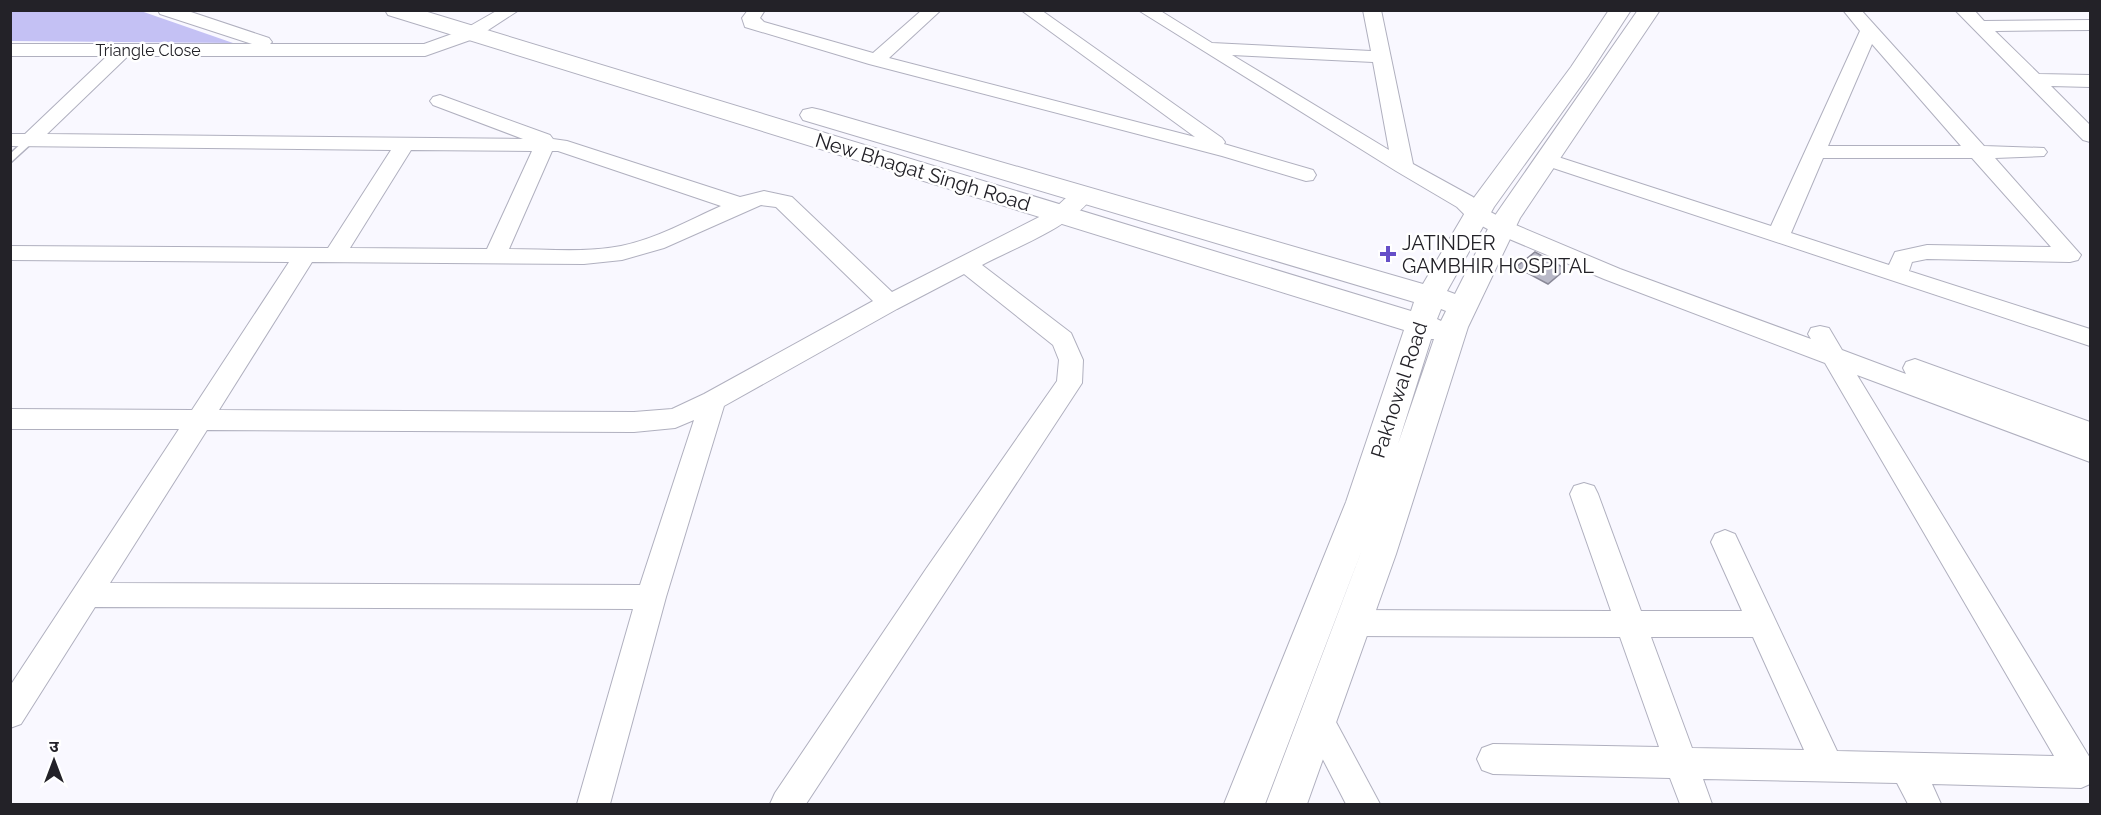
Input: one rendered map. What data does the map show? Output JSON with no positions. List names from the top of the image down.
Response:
{
  "streets": {
    "street": ["Triangle Close", "New Bhagat Singh Road", "Pakhowal Road"]
  },
  "crossings": [
    ["Triangle Close", "New Bhagat Singh Road"],
    ["New Bhagat Singh Road", "Pakhowal Road"]
  ],
  "places": {
    "health": ["JATINDER GAMBHIR HOSPITAL"]
  },
  "north": "top"
}
